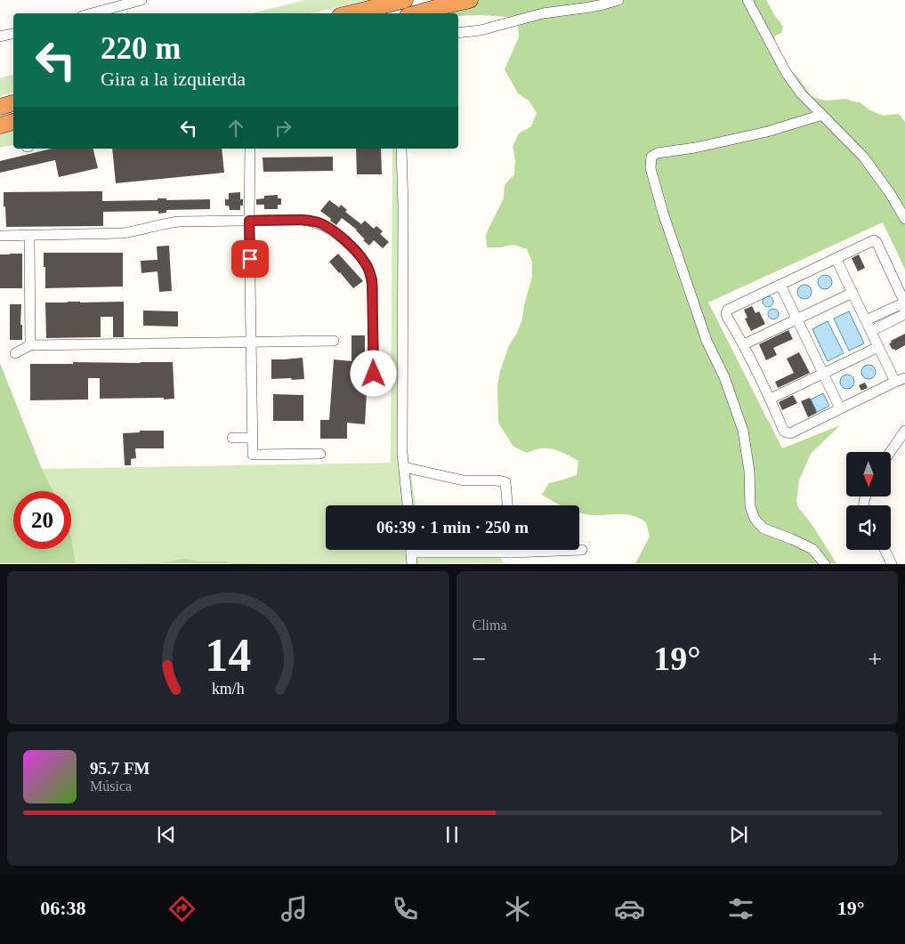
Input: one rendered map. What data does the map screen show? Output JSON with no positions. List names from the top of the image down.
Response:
{
  "north": "bottom",
  "page": {
    "turn": ["220 m", "Gira a la izquierda"],
    "limit": "20",
    "trip": "06:39 · 1 min · 250 m",
    "tile": "Clima",
    "heat": ["−", "19°", "+"],
    "song": ["95.7 FM", "Música"],
    "tabs": ["06:38", "19°"],
    "gauge": ["14", "km/h"]
  }
}
